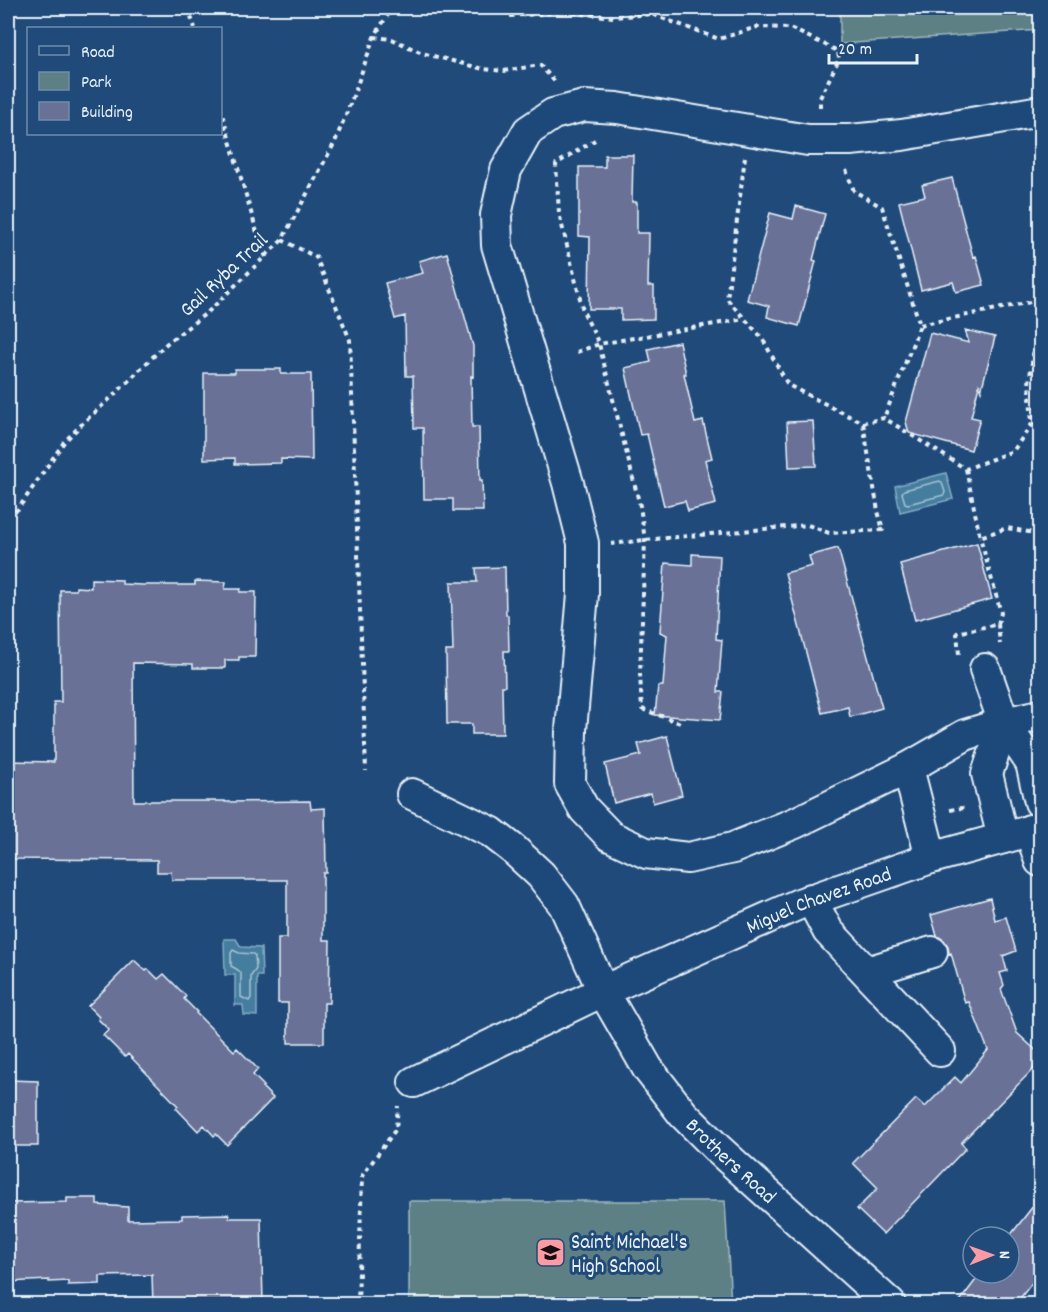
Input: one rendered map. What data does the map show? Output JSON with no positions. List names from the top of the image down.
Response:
{
  "streets": {
    "street": ["Miguel Chavez Road", "Brothers Road"],
    "path": ["Gail Ryba Trail"]
  },
  "crossings": [
    ["Miguel Chavez Road", "Brothers Road"]
  ],
  "places": {
    "school or university": ["Saint Michael's High School"]
  },
  "legend": ["Road", "Park", "Building"],
  "scale_bar": "20 m",
  "north": "right"
}
